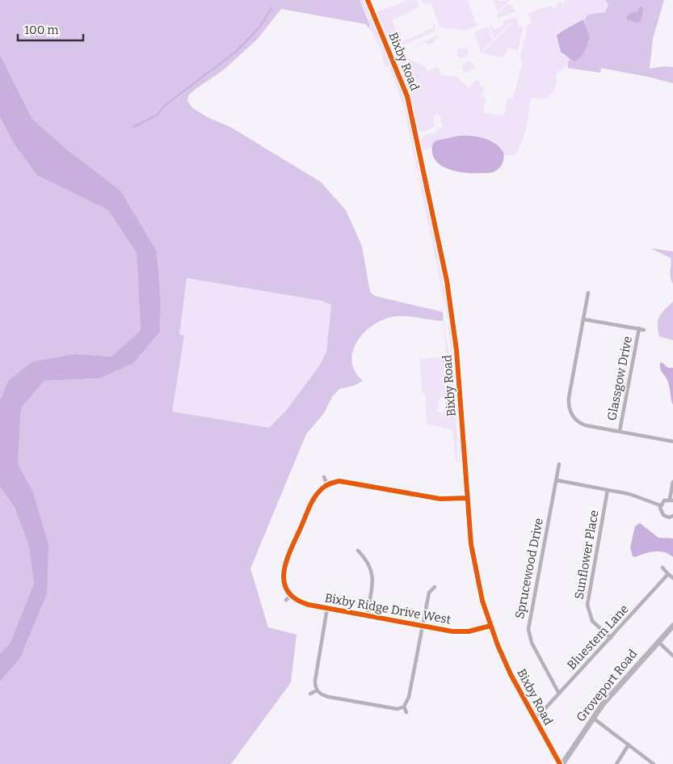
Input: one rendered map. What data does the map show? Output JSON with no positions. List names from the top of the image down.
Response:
{
  "streets": {
    "main road": ["Groveport Road"],
    "street": [
      "Bixby Road",
      "Glassgow Drive",
      "Sunflower Place",
      "Sprucewood Drive",
      "Bixby Ridge Drive West",
      "Bluestem Lane"
    ]
  },
  "crossings": [
    ["Bixby Road", "Bixby Ridge Drive West"],
    ["Bixby Road", "Bluestem Lane"],
    ["Bixby Road", "Groveport Road"],
    ["Sunflower Place", "Bluestem Lane"],
    ["Sprucewood Drive", "Bluestem Lane"]
  ],
  "scale_bar": "100 m"
}
